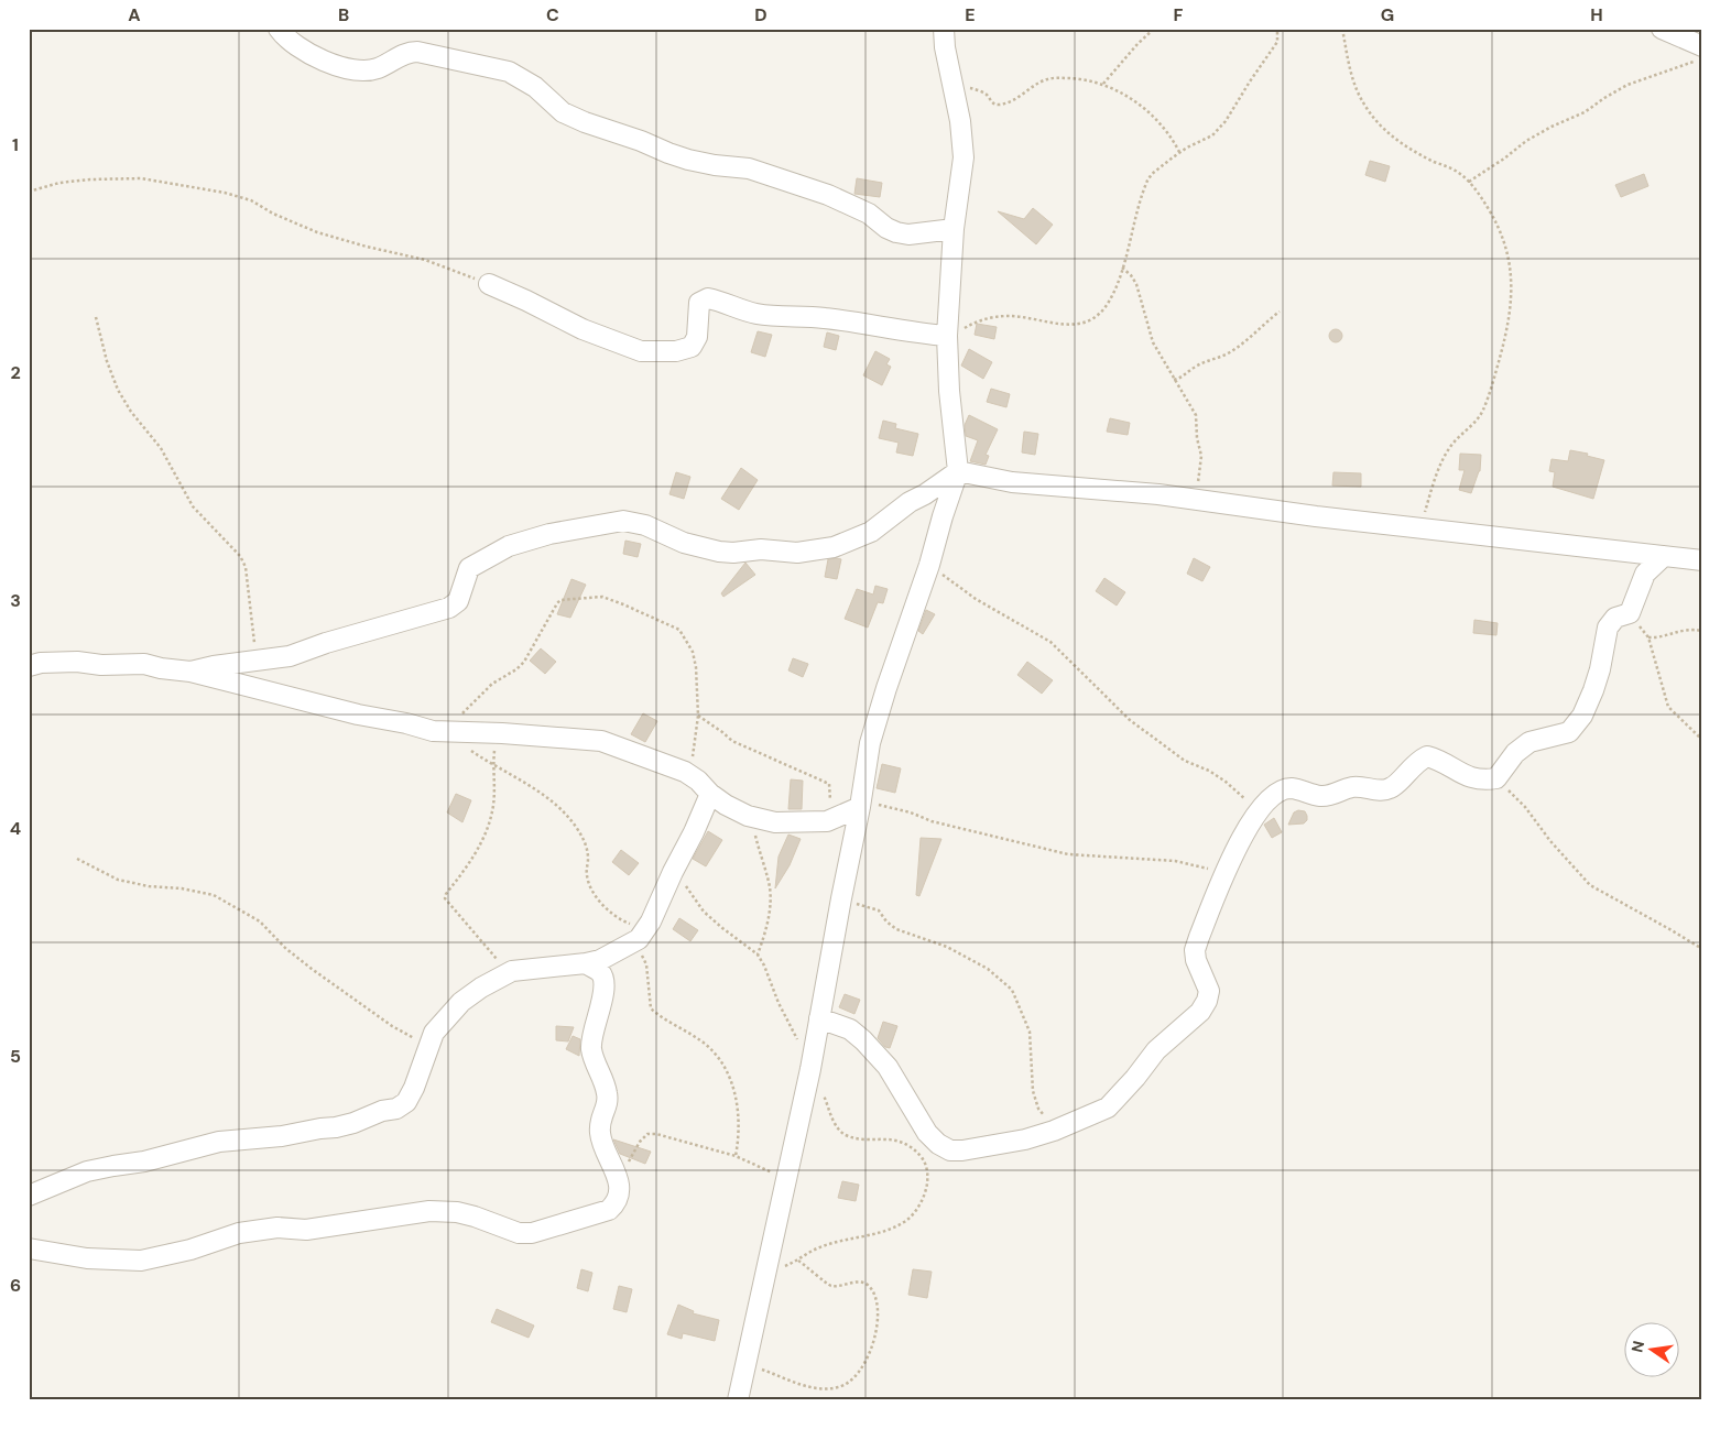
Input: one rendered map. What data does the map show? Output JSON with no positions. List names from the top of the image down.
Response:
{
  "north": "left",
  "grid": {
    "columns": [
      "A",
      "B",
      "C",
      "D",
      "E",
      "F",
      "G",
      "H"
    ],
    "rows": [
      "1",
      "2",
      "3",
      "4",
      "5",
      "6"
    ]
  }
}
